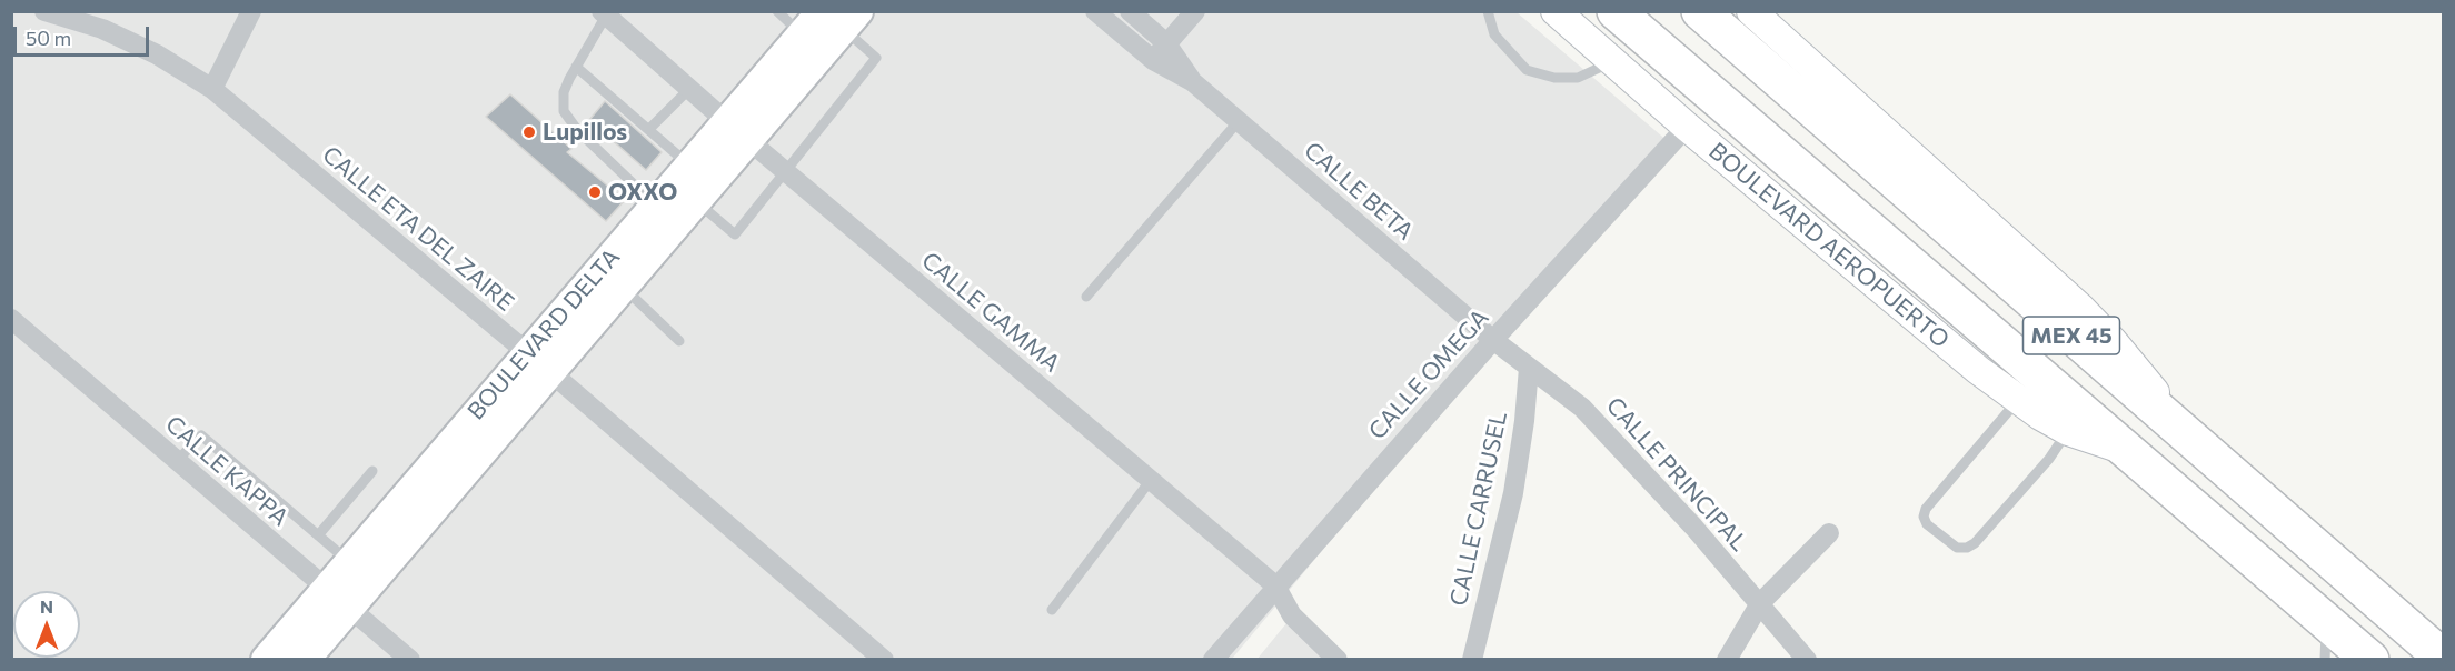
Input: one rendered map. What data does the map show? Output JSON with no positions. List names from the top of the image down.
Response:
{
  "streets": {
    "highway": ["BOULEVARD AEROPUERTO", "MEX 45"],
    "main road": ["BOULEVARD DELTA"],
    "street": [
      "CALLE BETA",
      "CALLE ETA DEL ZAIRE",
      "CALLE GAMMA",
      "CALLE OMEGA",
      "CALLE KAPPA",
      "CALLE PRINCIPAL",
      "CALLE CARRUSEL"
    ]
  },
  "crossings": [
    ["CALLE BETA", "CALLE OMEGA"],
    ["CALLE BETA", "CALLE PRINCIPAL"],
    ["CALLE ETA DEL ZAIRE", "BOULEVARD DELTA"],
    ["BOULEVARD AEROPUERTO", "CALLE OMEGA"],
    ["CALLE GAMMA", "BOULEVARD DELTA"],
    ["CALLE GAMMA", "CALLE OMEGA"],
    ["BOULEVARD DELTA", "CALLE KAPPA"],
    ["CALLE OMEGA", "CALLE PRINCIPAL"],
    ["CALLE PRINCIPAL", "CALLE CARRUSEL"]
  ],
  "places": ["Lupillos", "OXXO"],
  "scale_bar": "50 m",
  "north": "top"
}
